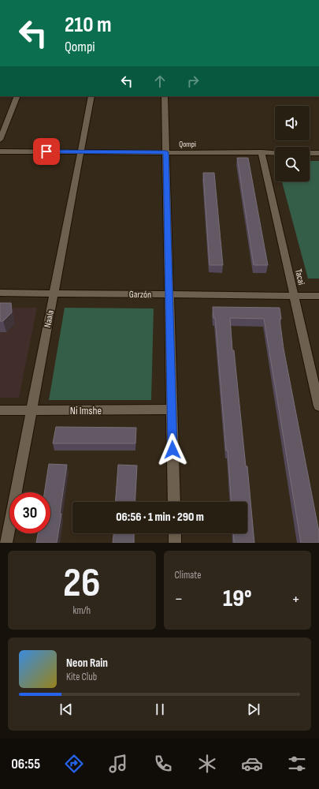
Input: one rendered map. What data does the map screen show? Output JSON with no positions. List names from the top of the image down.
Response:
{
  "streets": {
    "street": [
      "Qompi",
      "Tacai",
      "Garzón",
      "Naala",
      "Ni Imshe"
    ]
  },
  "crossings": [
    ["Qompi", "Tacai"],
    ["Qompi", "Naala"],
    ["Tacai", "Garzón"],
    ["Garzón", "Naala"],
    ["Naala", "Ni Imshe"]
  ],
  "page": {
    "turn": ["210 m", "Qompi"],
    "limit": "30",
    "trip": "06:56 · 1 min · 290 m",
    "tile": [
      ["26", "km/h"],
      "Climate"
    ],
    "heat": ["−", "19°", "+"],
    "song": ["Neon Rain", "Kite Club"],
    "tabs": "06:55"
  }
}
